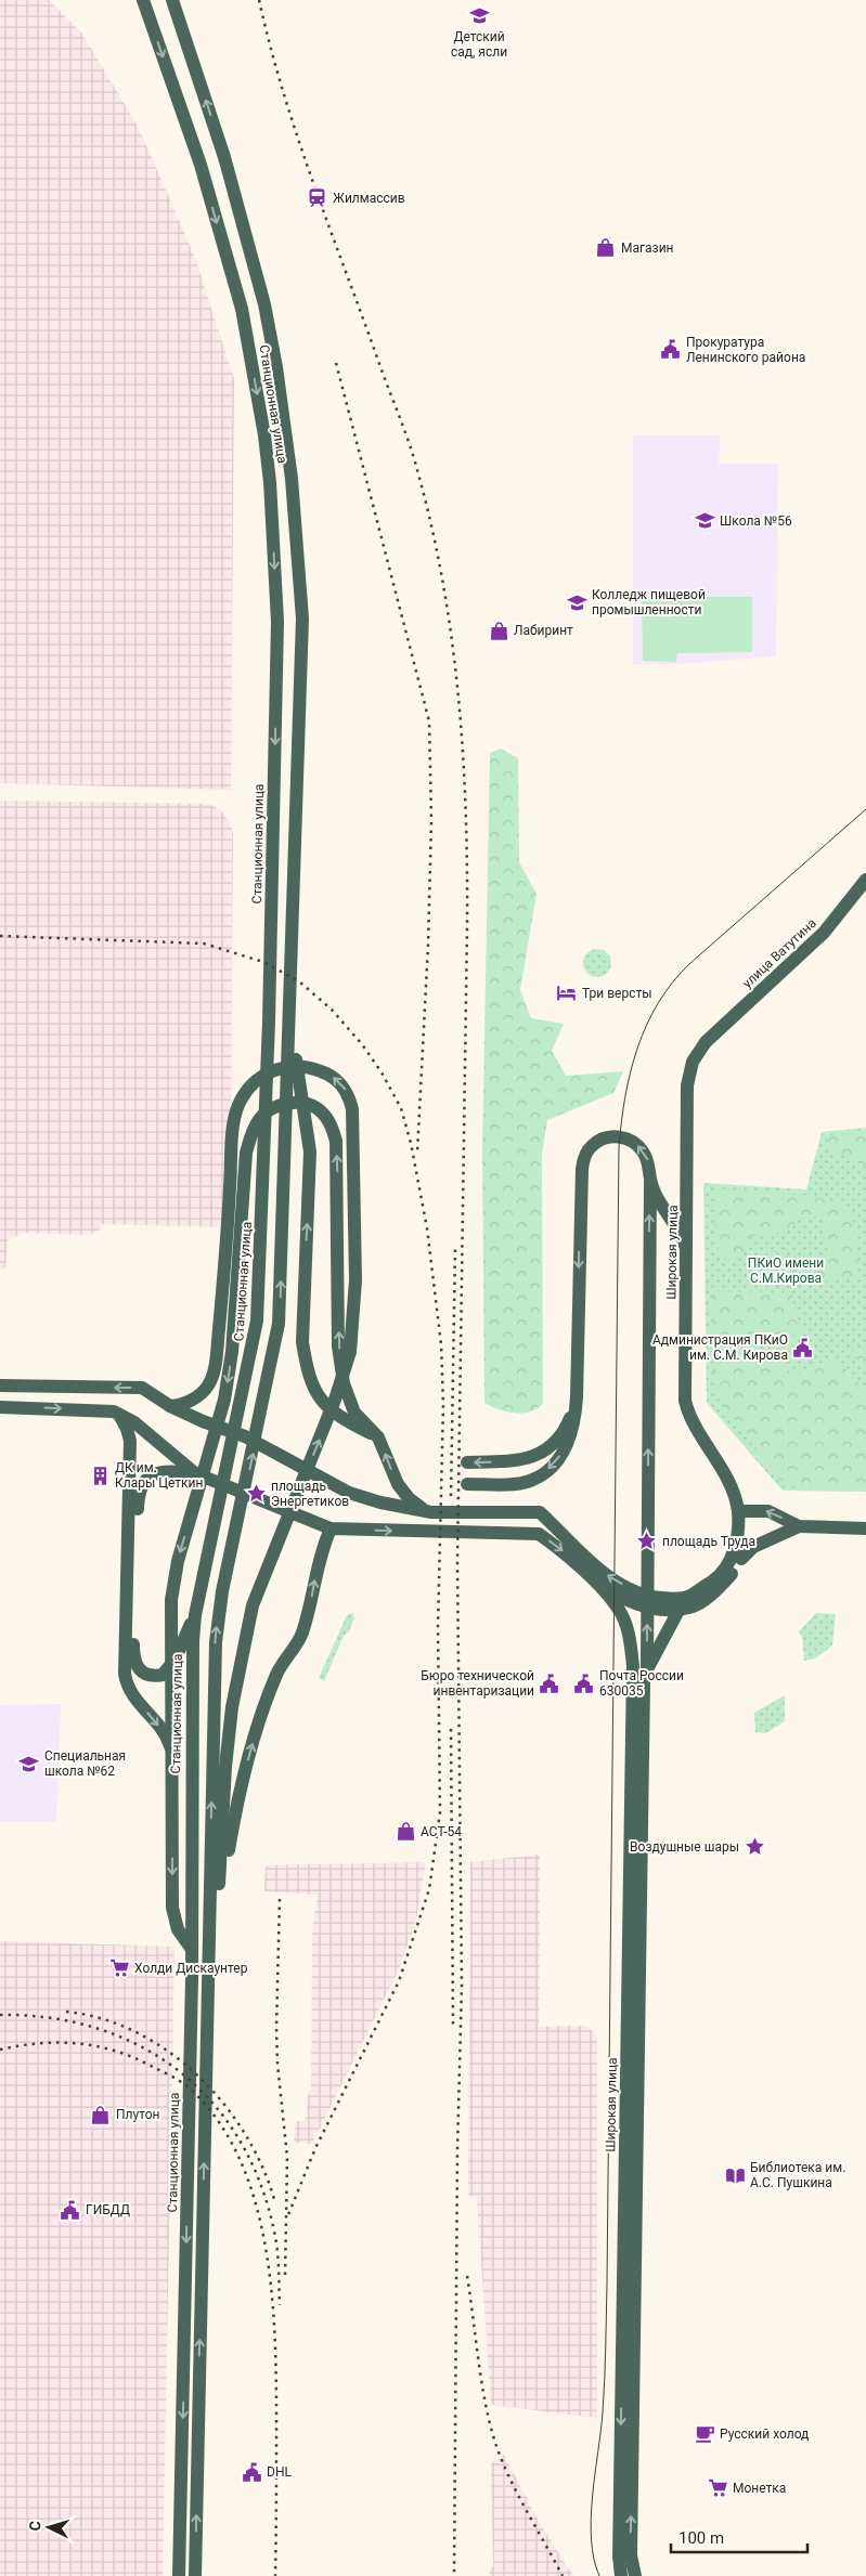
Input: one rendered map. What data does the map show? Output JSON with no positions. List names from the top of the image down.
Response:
{
  "streets": {
    "main road": ["Станционная улица", "улица Ватутина", "Широкая улица"]
  },
  "crossings": [
    ["улица Ватутина", "Широкая улица"]
  ],
  "parks": ["ПКиО имени С.М.Кирова"],
  "places": {
    "school or university": [
      "Детский сад, ясли",
      "Школа №56",
      "Колледж пищевой промышленности",
      "Специальная школа №62"
    ],
    "station": ["Жилмассив"],
    "shop": [
      "Магазин",
      "Лабиринт",
      "АСТ-54",
      "Плутон"
    ],
    "public building": [
      "Прокуратура Ленинского района",
      "Администрация ПКиО им. С.М. Кирова",
      "Бюро технической инвентаризации",
      "Почта России 630035",
      "ГИБДД",
      "DHL"
    ],
    "hotel": ["Три версты"],
    "building": ["ДК им. Клары Цеткин"],
    "place": ["площадь Энергетиков", "площадь Труда", "Воздушные шары"],
    "supermarket": ["Холди Дискаунтер", "Монетка"],
    "library": ["Библиотека им. А.С. Пушкина"],
    "cafe": ["Русский холод"]
  },
  "scale_bar": "100 m",
  "north": "left"
}
